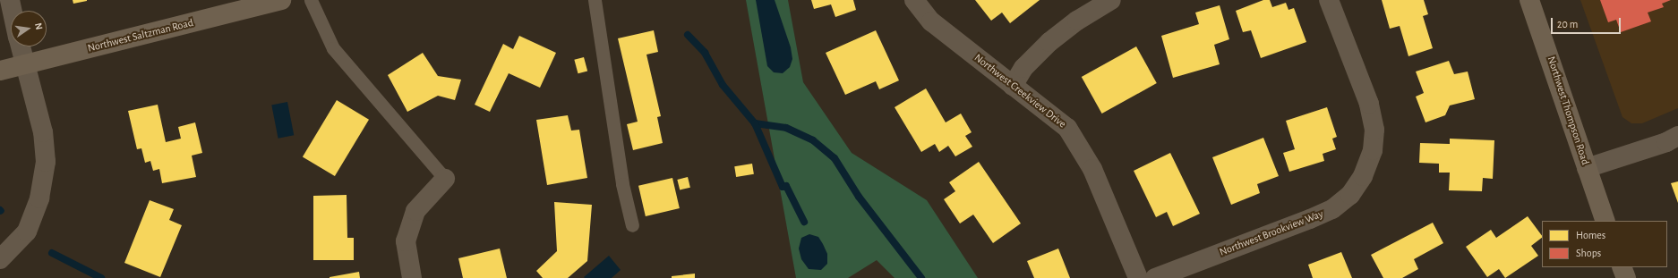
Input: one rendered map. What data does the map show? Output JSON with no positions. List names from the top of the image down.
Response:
{
  "streets": {
    "main road": ["Northwest Saltzman Road", "Northwest Thompson Road"],
    "street": ["Northwest Creekview Drive", "Northwest Brookview Way"]
  },
  "legend": ["Homes", "Shops"],
  "scale_bar": "20 m",
  "north": "right"
}
